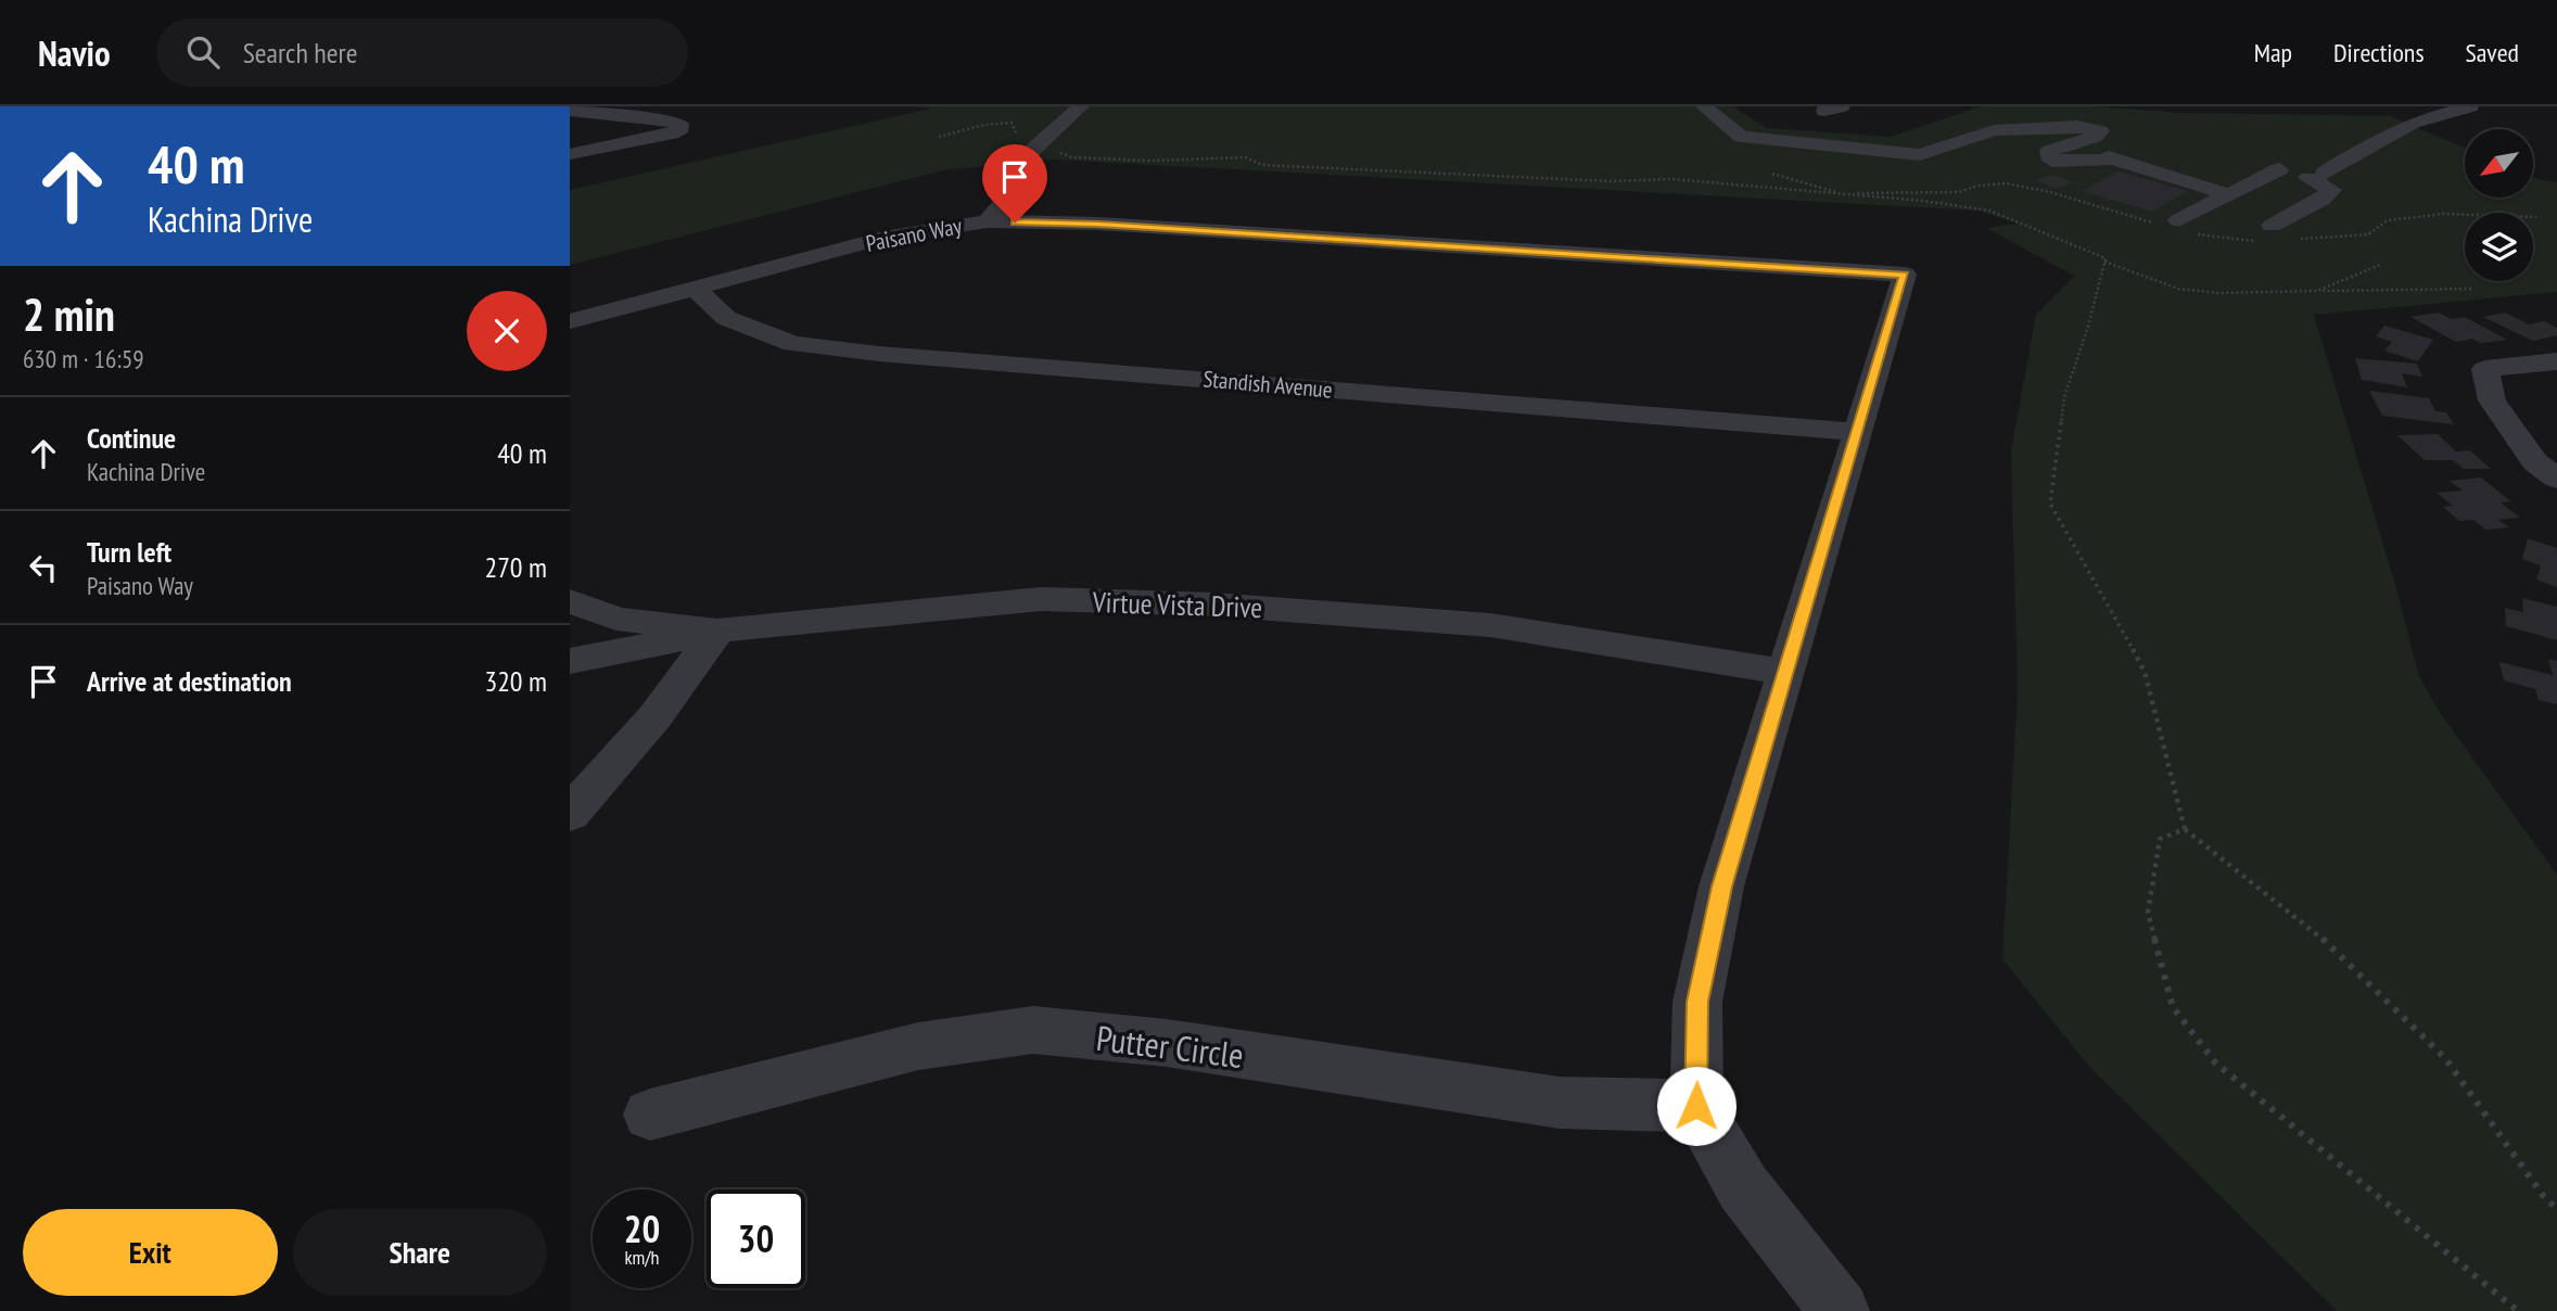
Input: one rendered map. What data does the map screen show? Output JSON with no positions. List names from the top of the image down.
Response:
{
  "streets": {
    "street": [
      "Paisano Way",
      "Standish Avenue",
      "Virtue Vista Drive",
      "Putter Circle"
    ]
  },
  "crossings": [
    ["Paisano Way", "Standish Avenue"]
  ],
  "north": "bottom left",
  "page": {
    "header": "Navio",
    "search": "Search here",
    "nav": ["Map", "Directions", "Saved"],
    "turn": ["40 m", "Kachina Drive"],
    "heading": ["2 min", "630 m · 16:59"],
    "list": [
      {
        "name": "Continue",
        "note": "Kachina Drive",
        "value": "40 m"
      },
      {
        "name": "Turn left",
        "note": "Paisano Way",
        "value": "270 m"
      },
      {
        "name": "Arrive at destination",
        "value": "320 m"
      }
    ],
    "speed": "20 km/h",
    "limit": "30",
    "buttons": ["Exit", "Share"]
  }
}
